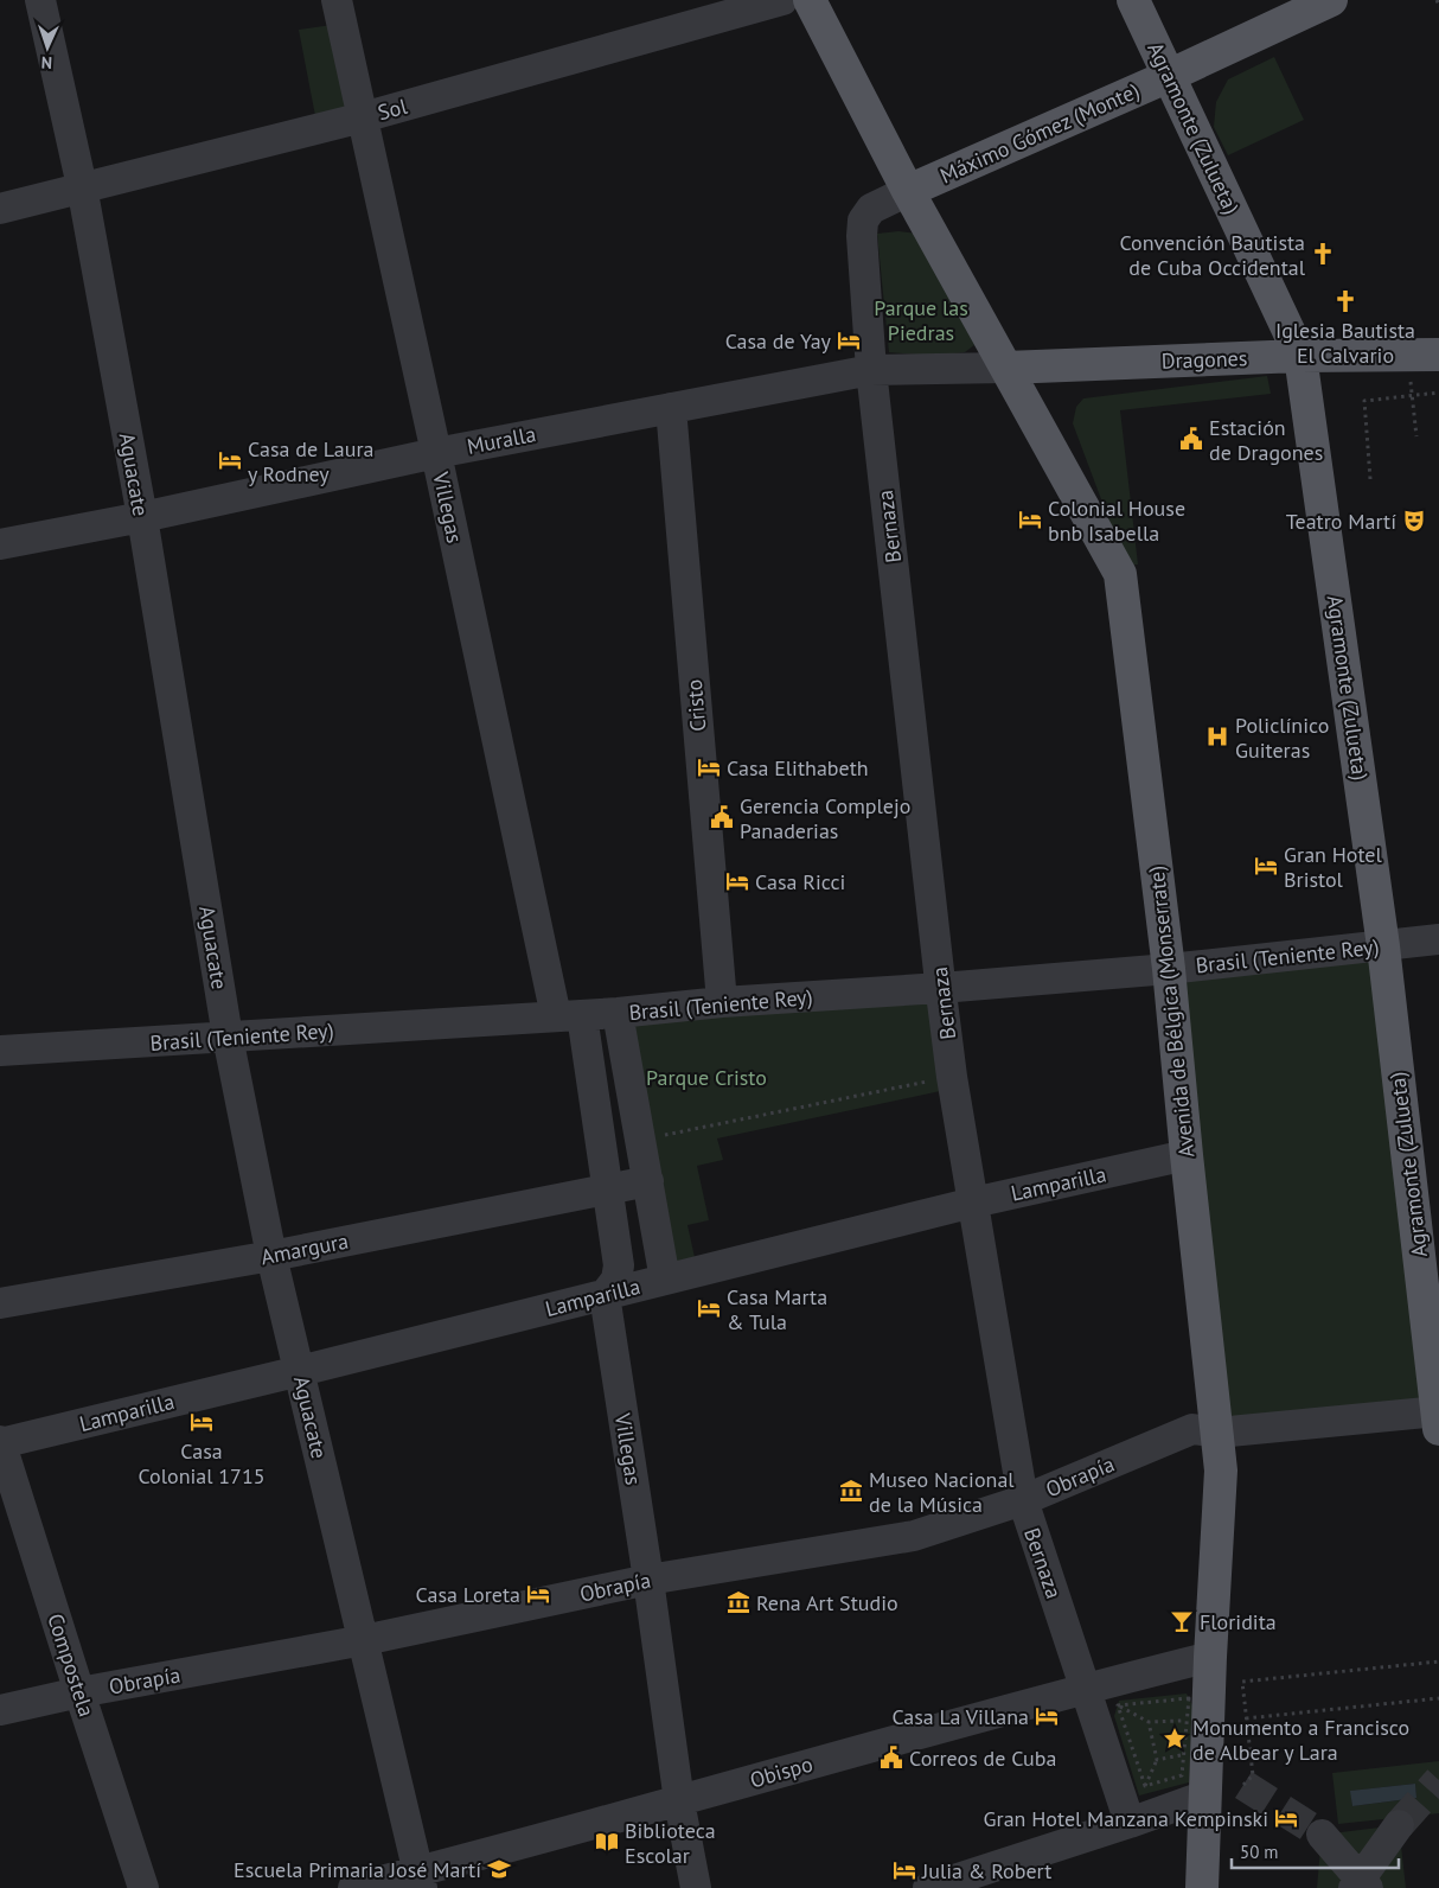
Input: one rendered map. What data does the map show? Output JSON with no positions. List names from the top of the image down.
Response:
{
  "streets": {
    "main road": [
      "Agramonte (Zulueta)",
      "Máximo Gómez (Monte)",
      "Dragones",
      "Avenida de Bélgica (Monserrate)"
    ],
    "street": [
      "Sol",
      "Muralla",
      "Aguacate",
      "Villegas",
      "Bernaza",
      "Cristo",
      "Brasil (Teniente Rey)",
      "Lamparilla",
      "Amargura",
      "Obrapía",
      "Compostela",
      "Obispo"
    ]
  },
  "crossings": [
    ["Sol", "Aguacate"],
    ["Sol", "Villegas"],
    ["Agramonte (Zulueta)", "Máximo Gómez (Monte)"],
    ["Agramonte (Zulueta)", "Dragones"],
    ["Agramonte (Zulueta)", "Brasil (Teniente Rey)"],
    ["Agramonte (Zulueta)", "Obrapía"],
    ["Máximo Gómez (Monte)", "Bernaza"],
    ["Máximo Gómez (Monte)", "Avenida de Bélgica (Monserrate)"],
    ["Dragones", "Muralla"],
    ["Dragones", "Avenida de Bélgica (Monserrate)"],
    ["Muralla", "Aguacate"],
    ["Muralla", "Villegas"],
    ["Muralla", "Bernaza"],
    ["Muralla", "Cristo"],
    ["Muralla", "Avenida de Bélgica (Monserrate)"],
    ["Aguacate", "Brasil (Teniente Rey)"],
    ["Aguacate", "Lamparilla"],
    ["Aguacate", "Amargura"],
    ["Aguacate", "Obrapía"],
    ["Aguacate", "Obispo"],
    ["Villegas", "Brasil (Teniente Rey)"],
    ["Villegas", "Lamparilla"],
    ["Villegas", "Amargura"],
    ["Villegas", "Obrapía"],
    ["Villegas", "Obispo"],
    ["Bernaza", "Brasil (Teniente Rey)"],
    ["Bernaza", "Avenida de Bélgica (Monserrate)"],
    ["Bernaza", "Lamparilla"],
    ["Bernaza", "Obrapía"],
    ["Bernaza", "Obispo"],
    ["Cristo", "Brasil (Teniente Rey)"],
    ["Brasil (Teniente Rey)", "Avenida de Bélgica (Monserrate)"],
    ["Avenida de Bélgica (Monserrate)", "Lamparilla"],
    ["Avenida de Bélgica (Monserrate)", "Obrapía"],
    ["Avenida de Bélgica (Monserrate)", "Obispo"],
    ["Lamparilla", "Compostela"],
    ["Obrapía", "Compostela"]
  ],
  "parks": ["Parque las Piedras", "Parque Cristo"],
  "places": {
    "church": ["Convención Bautista de Cuba Occidental", "Iglesia Bautista El Calvario"],
    "hotel": [
      "Casa de Yay",
      "Casa de Laura y Rodney",
      "Colonial House bnb Isabella",
      "Casa Elithabeth",
      "Gran Hotel Bristol",
      "Casa Ricci",
      "Casa Marta & Tula",
      "Casa Colonial 1715",
      "Casa Loreta",
      "Casa La Villana",
      "Gran Hotel Manzana Kempinski",
      "Julia & Robert"
    ],
    "public building": ["Estación de Dragones", "Gerencia Complejo Panaderias", "Correos de Cuba"],
    "theatre": ["Teatro Martí"],
    "hospital": ["Policlínico Guiteras"],
    "museum": ["Museo Nacional de la Música", "Rena Art Studio"],
    "bar": ["Floridita"],
    "place": ["Monumento a Francisco de Albear y Lara"],
    "library": ["Biblioteca Escolar"],
    "school or university": ["Escuela Primaria José Martí"]
  },
  "scale_bar": "50 m",
  "north": "bottom"
}
